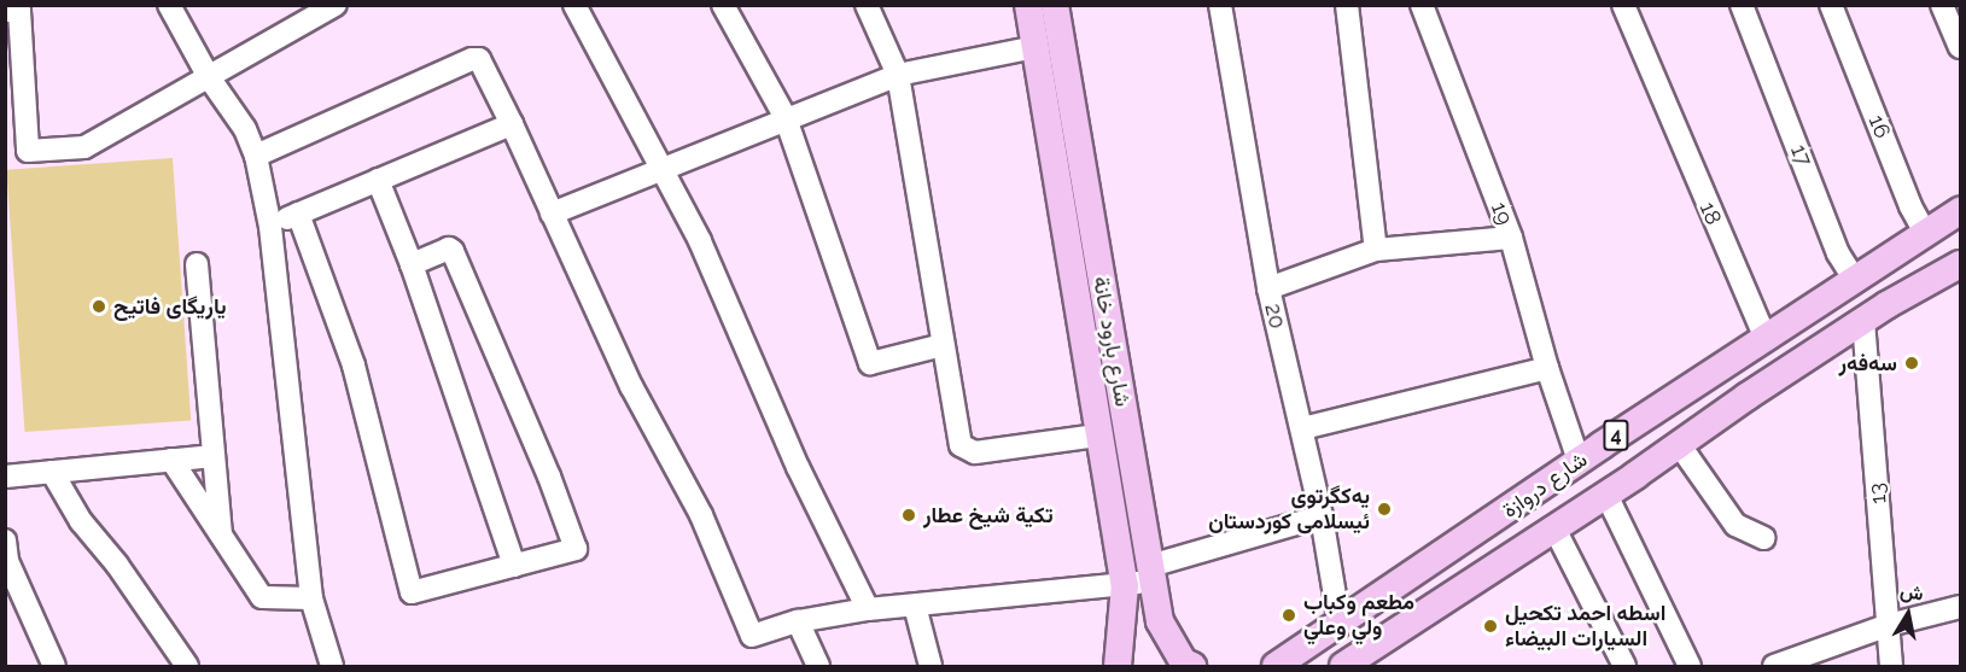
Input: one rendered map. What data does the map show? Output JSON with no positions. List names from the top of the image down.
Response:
{
  "streets": {
    "main road": ["شارع بارود خانة", "4", "شارع دروازة"],
    "street": [
      "16",
      "17",
      "19",
      "18",
      "20",
      "13"
    ]
  },
  "crossings": [
    ["16", "شارع دروازة"],
    ["17", "شارع دروازة"],
    ["19", "شارع دروازة"],
    ["18", "شارع دروازة"],
    ["20", "شارع دروازة"],
    ["شارع دروازة", "13"]
  ],
  "places": [
    "یاریگای فاتیح",
    "سەفەر",
    "یەکگرتوی ئیسلامی کوردستان",
    "تكية شيخ عطار",
    "مطعم وكباب ولي وعلي",
    "اسطه احمد تكحيل السيارات البيضاء"
  ],
  "north": "top"
}
